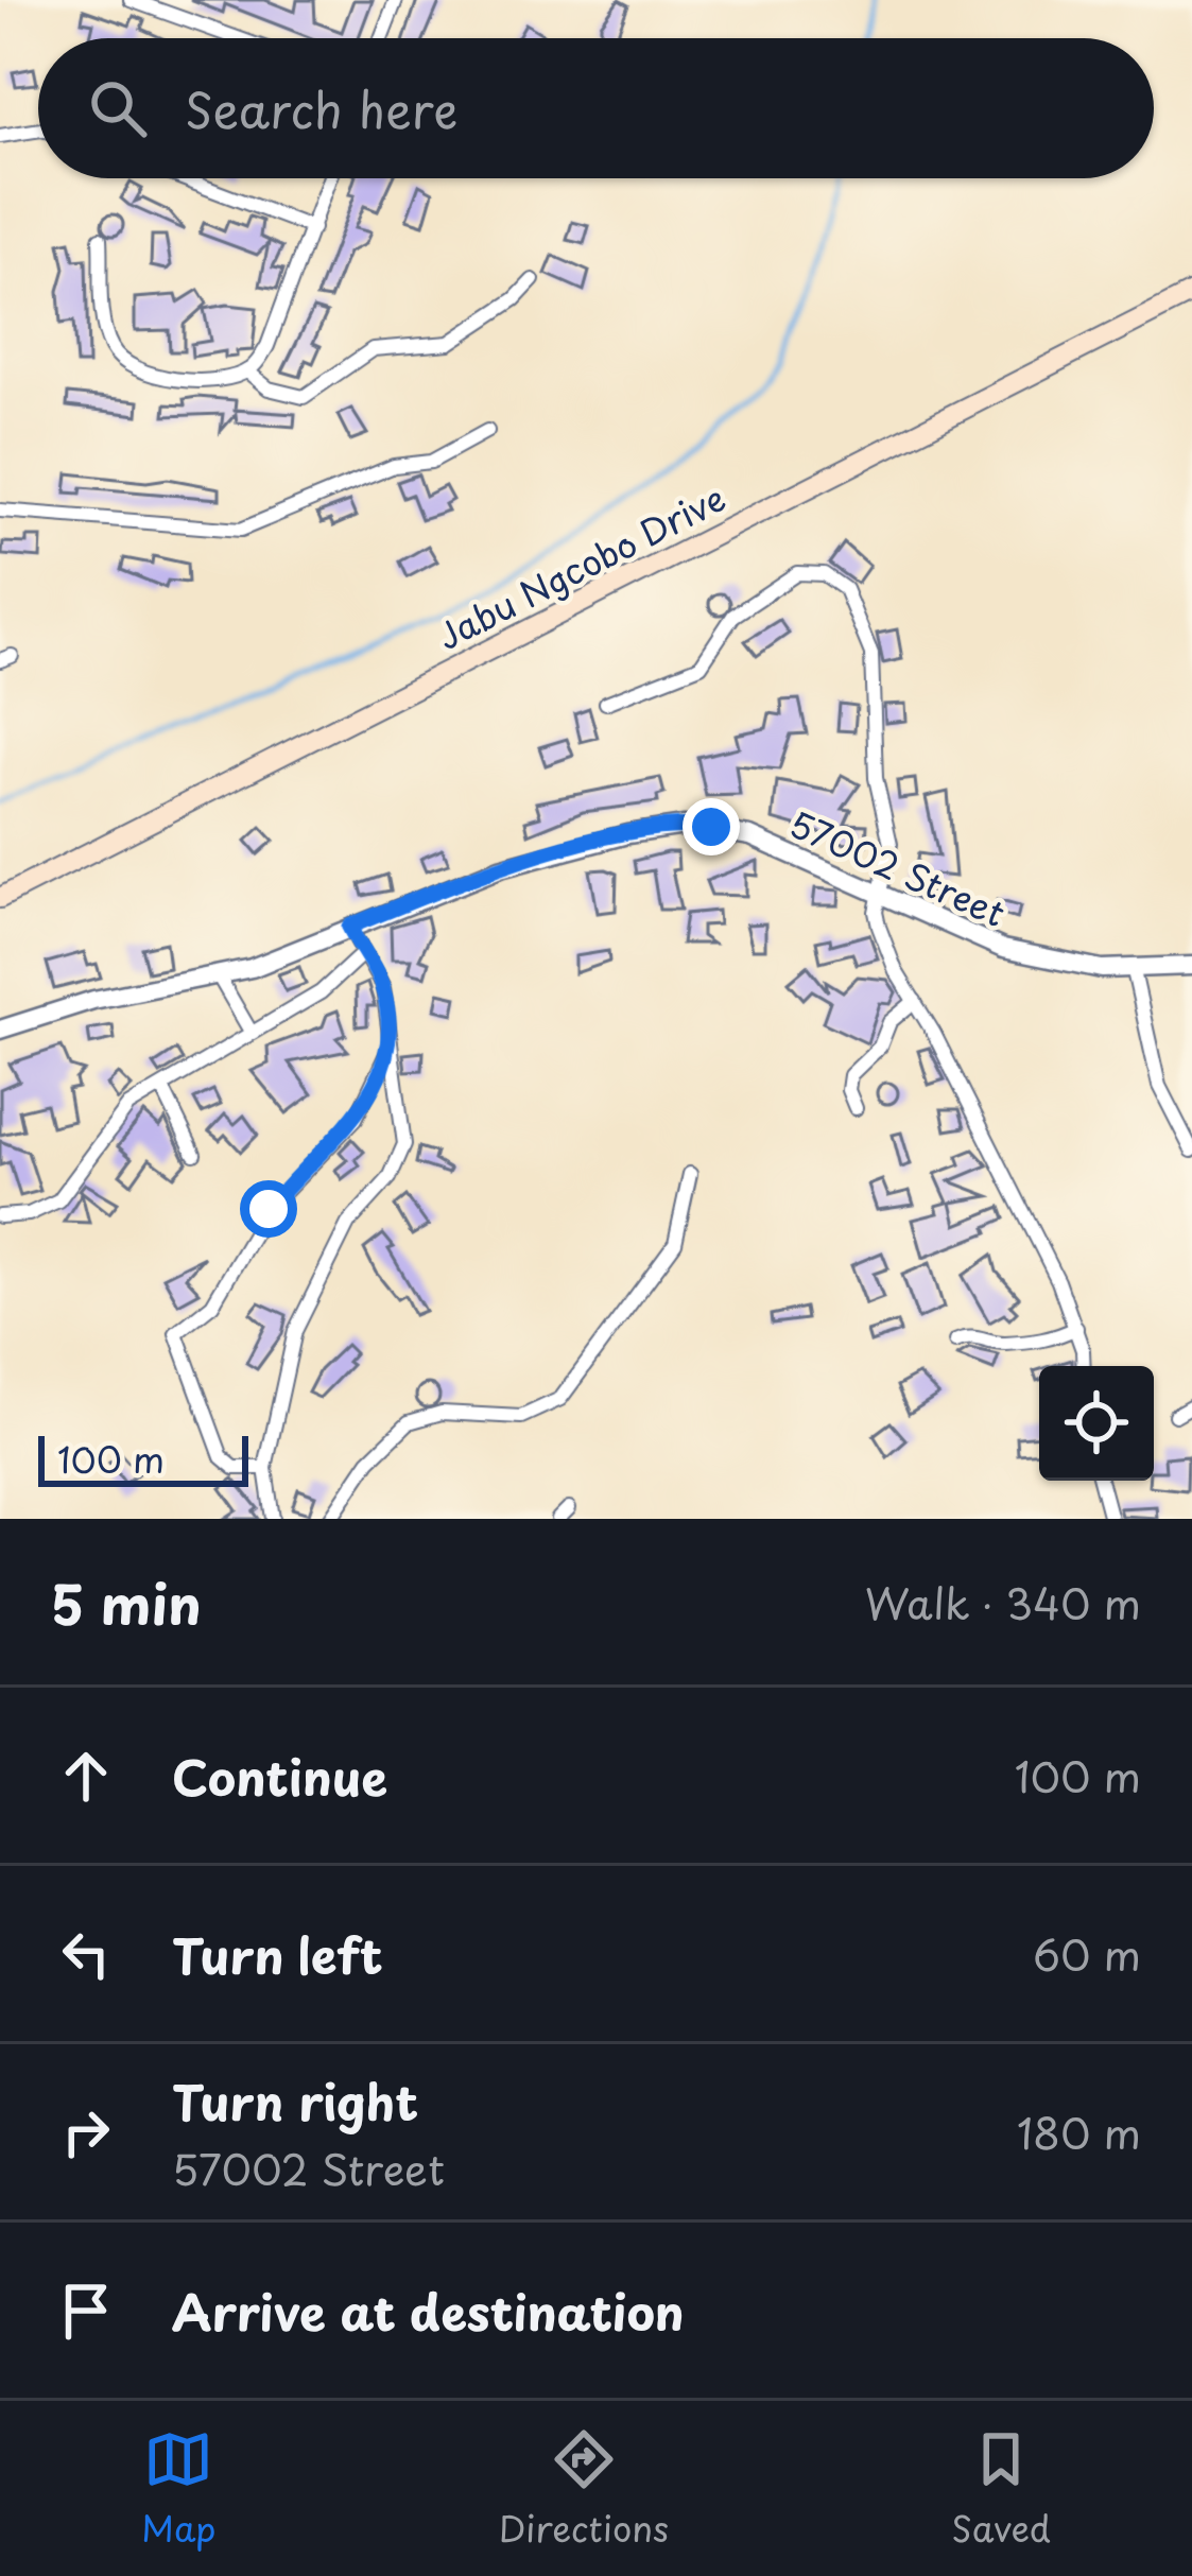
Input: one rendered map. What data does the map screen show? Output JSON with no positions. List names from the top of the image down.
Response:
{
  "streets": {
    "main road": ["Jabu Ngcobo Drive"],
    "street": ["57002 Street"]
  },
  "scale_bar": "100 m",
  "page": {
    "search": "Search here",
    "scale": "100 m",
    "heading": ["5 min", "Walk · 340 m"],
    "list": [
      ["Continue", "100 m"],
      ["Turn left", "60 m"],
      ["Turn right", "57002 Street", "180 m"],
      "Arrive at destination"
    ],
    "nav": ["Map", "Directions", "Saved"]
  }
}
